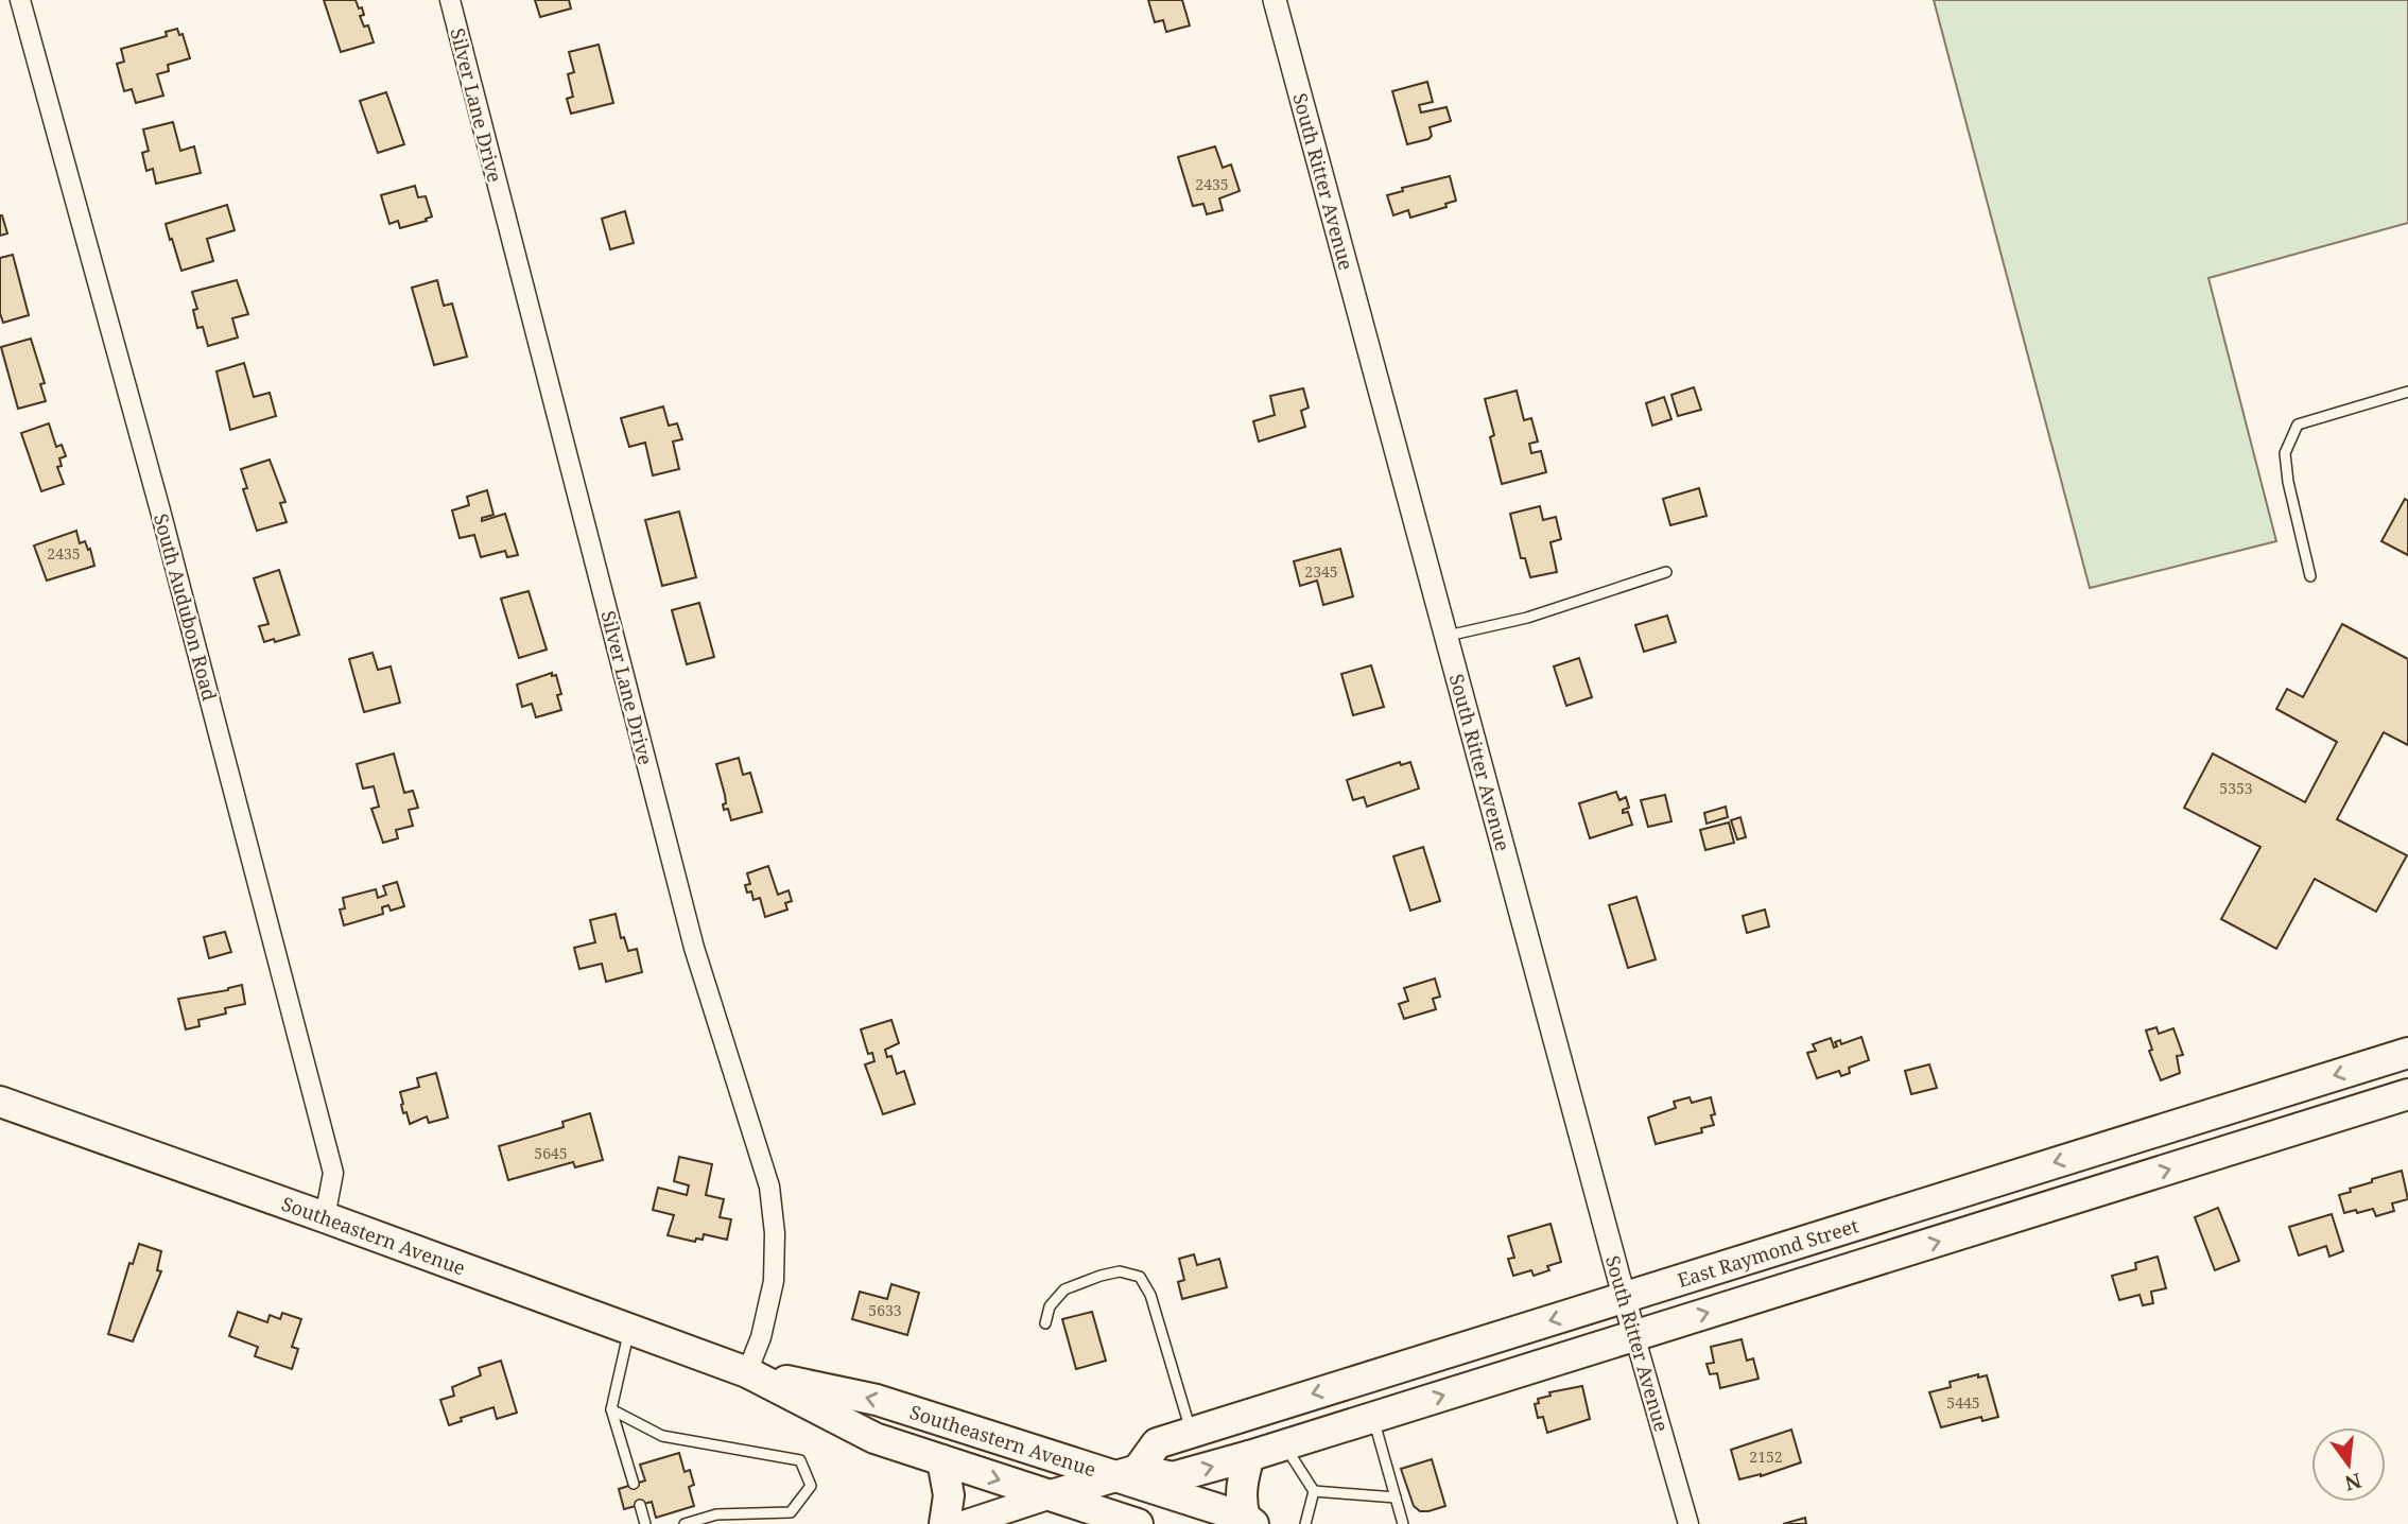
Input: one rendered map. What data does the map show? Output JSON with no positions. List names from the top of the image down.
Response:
{
  "streets": {
    "main road": ["Southeastern Avenue", "East Raymond Street"],
    "street": ["Silver Lane Drive", "South Ritter Avenue", "South Audubon Road"]
  },
  "crossings": [
    ["Silver Lane Drive", "Southeastern Avenue"],
    ["South Ritter Avenue", "East Raymond Street"],
    ["South Audubon Road", "Southeastern Avenue"],
    ["Southeastern Avenue", "East Raymond Street"]
  ],
  "house_numbers": [
    "2435",
    "2435",
    "2345",
    "5353",
    "5645",
    "5633",
    "5445",
    "2152"
  ],
  "north": "bottom"
}
